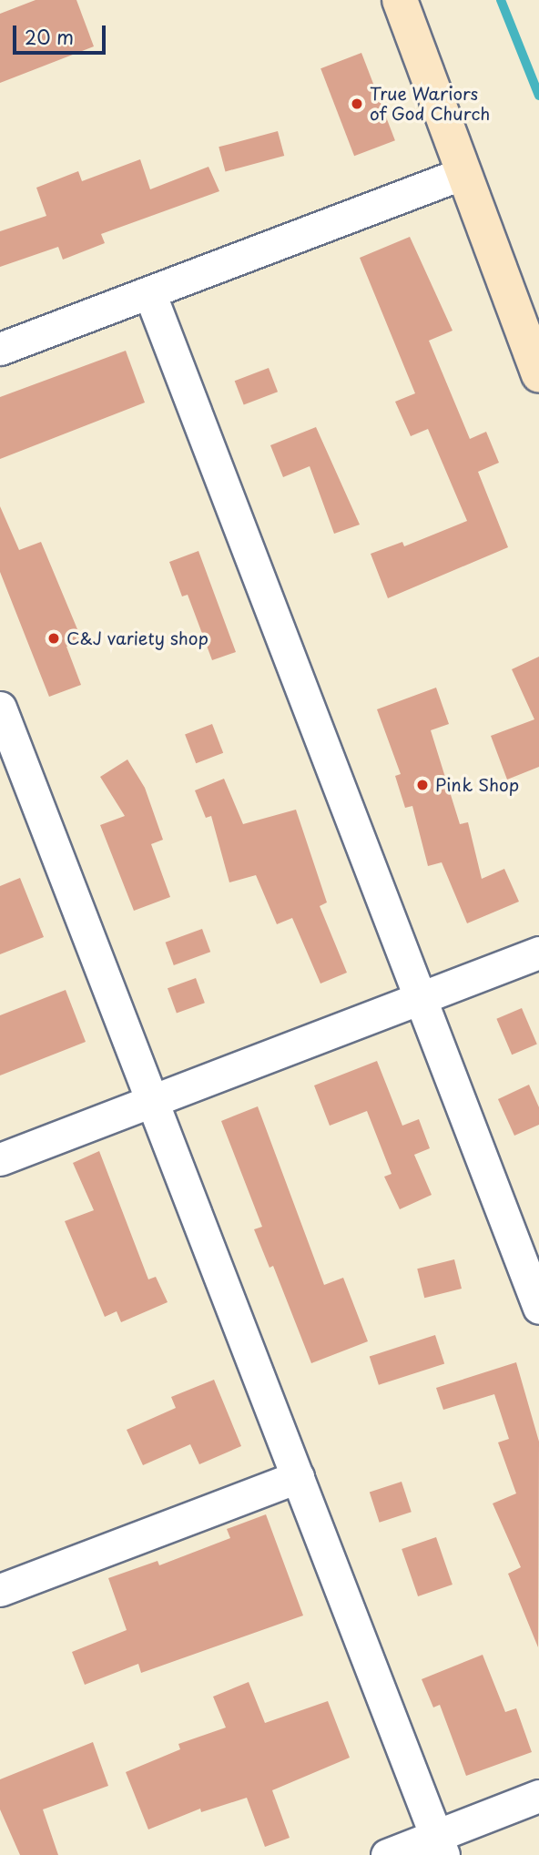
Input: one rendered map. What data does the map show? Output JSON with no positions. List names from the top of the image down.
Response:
{
  "places": ["True Wariors of God Church", "C&J variety shop", "Pink Shop"],
  "scale_bar": "20 m"
}
